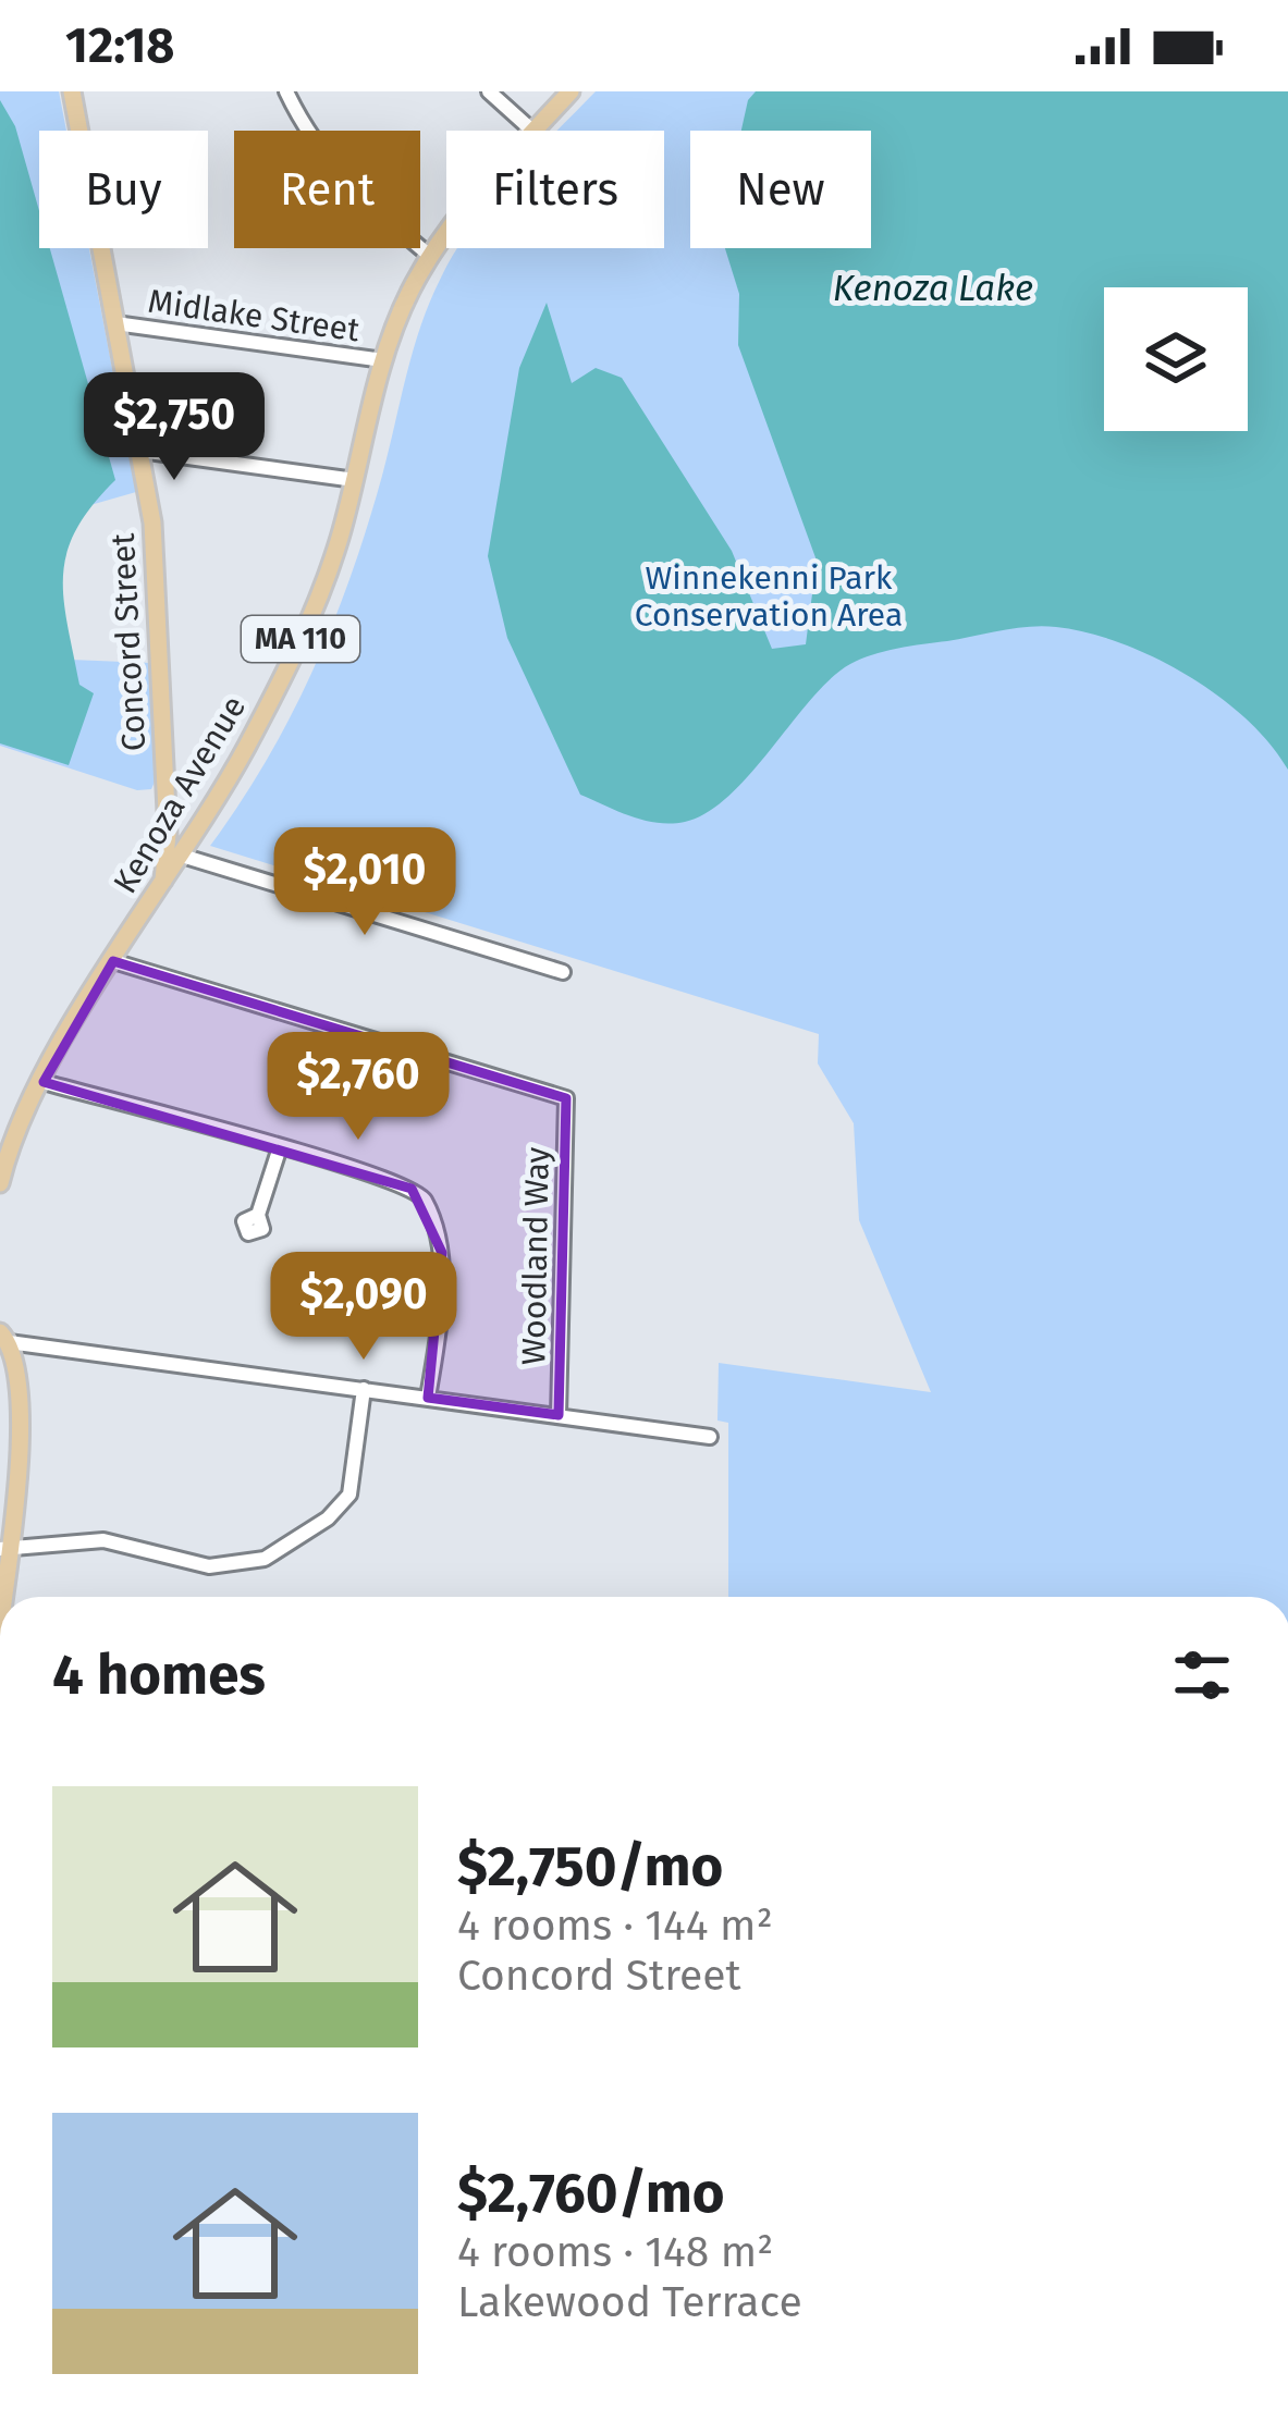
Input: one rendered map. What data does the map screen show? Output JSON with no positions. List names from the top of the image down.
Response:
{
  "streets": {
    "main road": ["MA 110", "Concord Street", "Kenoza Avenue"],
    "street": ["Midlake Street", "Woodland Way"]
  },
  "crossings": [
    ["Midlake Street", "Concord Street"],
    ["Midlake Street", "Kenoza Avenue"],
    ["Concord Street", "Kenoza Avenue"],
    ["Kenoza Avenue", "Woodland Way"]
  ],
  "water": ["Kenoza Lake"],
  "parks": ["Winnekenni Park Conservation Area"],
  "page": {
    "status": "12:18",
    "chip": [
      "Buy",
      "Rent",
      "Filters",
      "New"
    ],
    "price": [
      "$2,750",
      "$2,010",
      "$2,760",
      "$2,090"
    ],
    "heading": "4 homes",
    "list": [
      {
        "name": "$2,750/mo",
        "note": "4 rooms · 144 m² · Concord Street"
      },
      {
        "name": "$2,760/mo",
        "note": "4 rooms · 148 m² · Lakewood Terrace"
      }
    ]
  }
}
